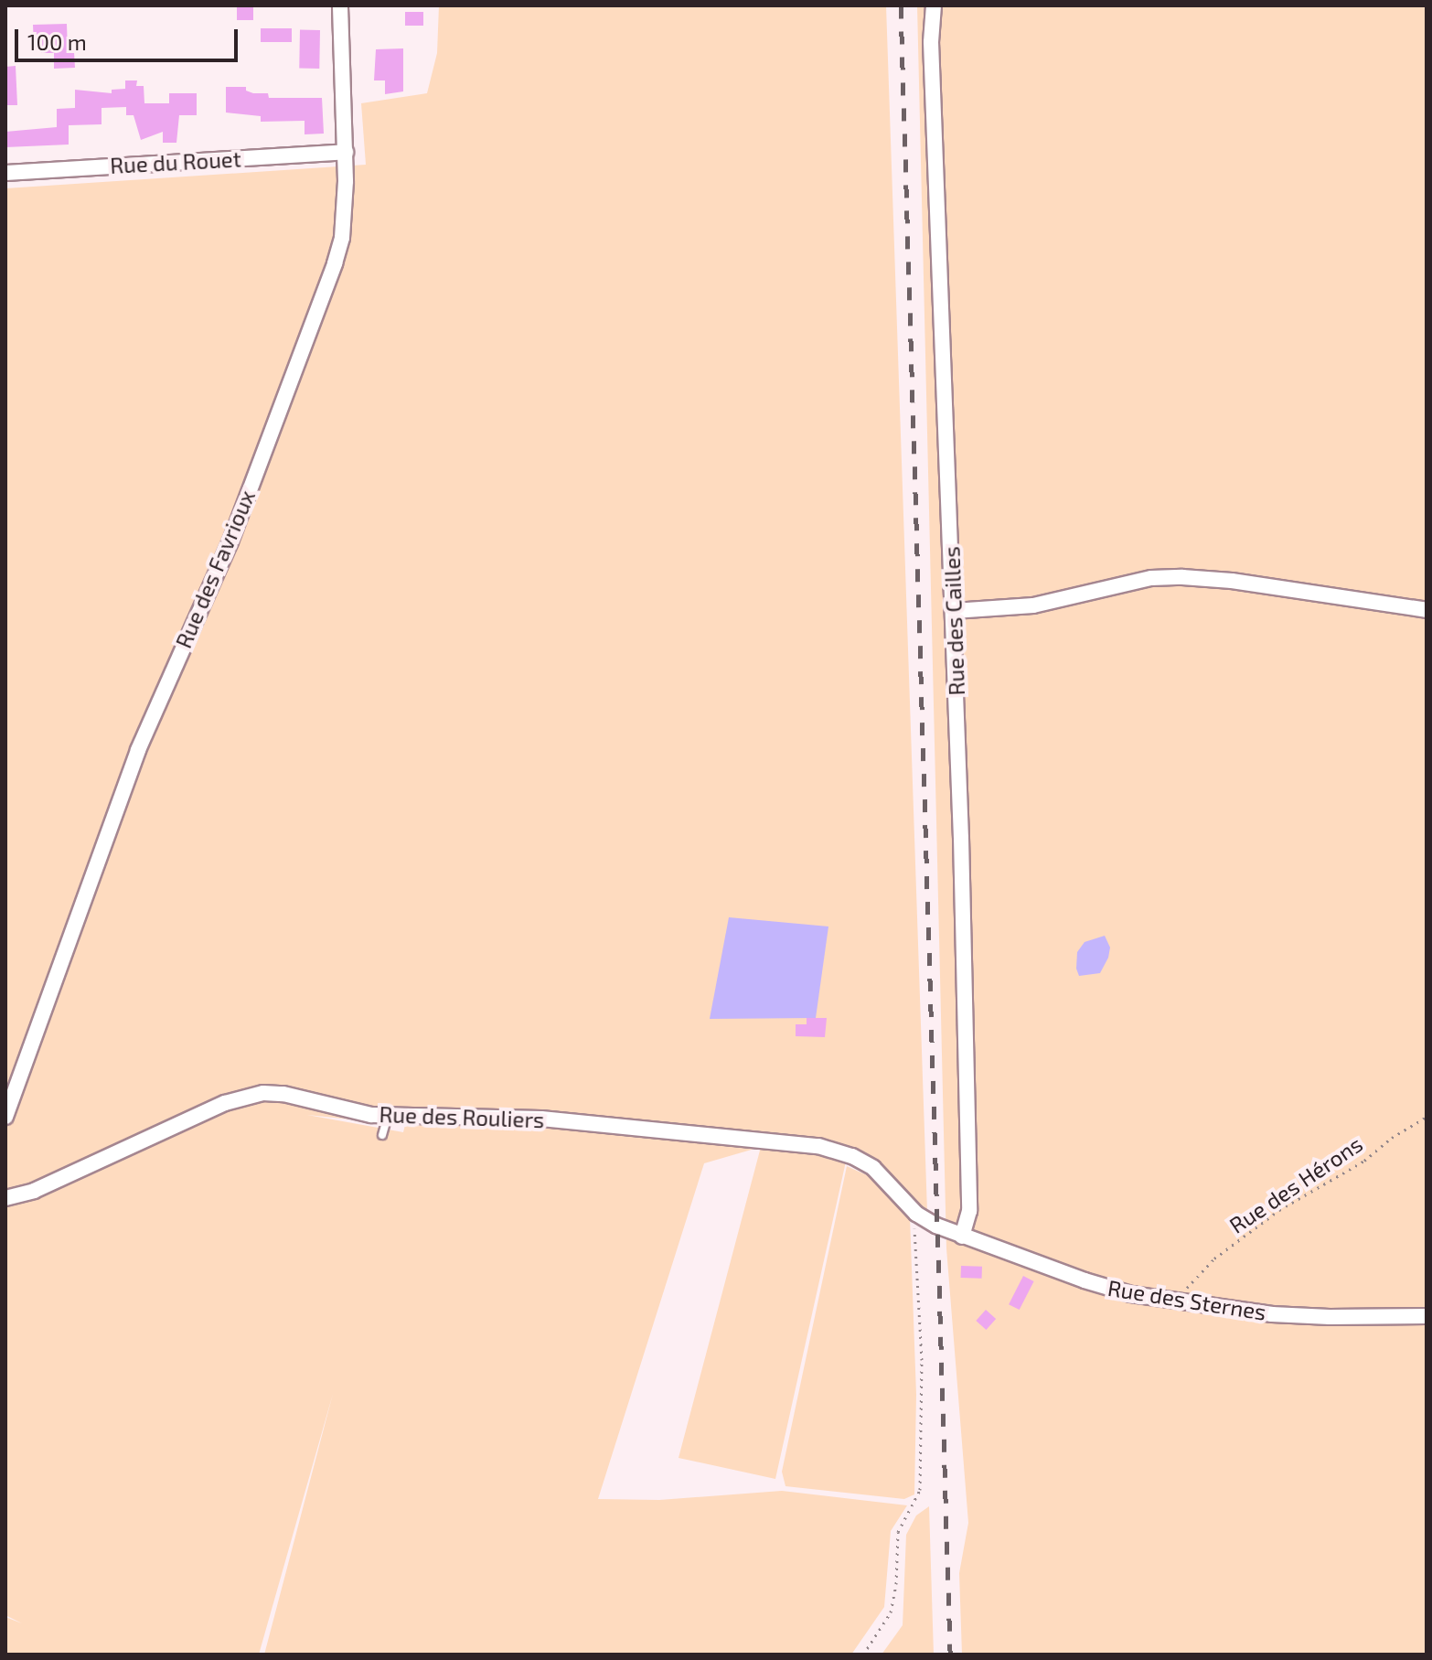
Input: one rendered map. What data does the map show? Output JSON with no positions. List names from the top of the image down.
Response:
{
  "streets": {
    "street": [
      "Rue du Rouet",
      "Rue des Favrioux",
      "Rue des Cailles",
      "Rue des Rouliers",
      "Rue des Sternes"
    ],
    "path": ["Rue des Hérons"]
  },
  "crossings": [
    ["Rue du Rouet", "Rue des Favrioux"],
    ["Rue des Cailles", "Rue des Sternes"],
    ["Rue des Rouliers", "Rue des Sternes"]
  ],
  "scale_bar": "100 m"
}
